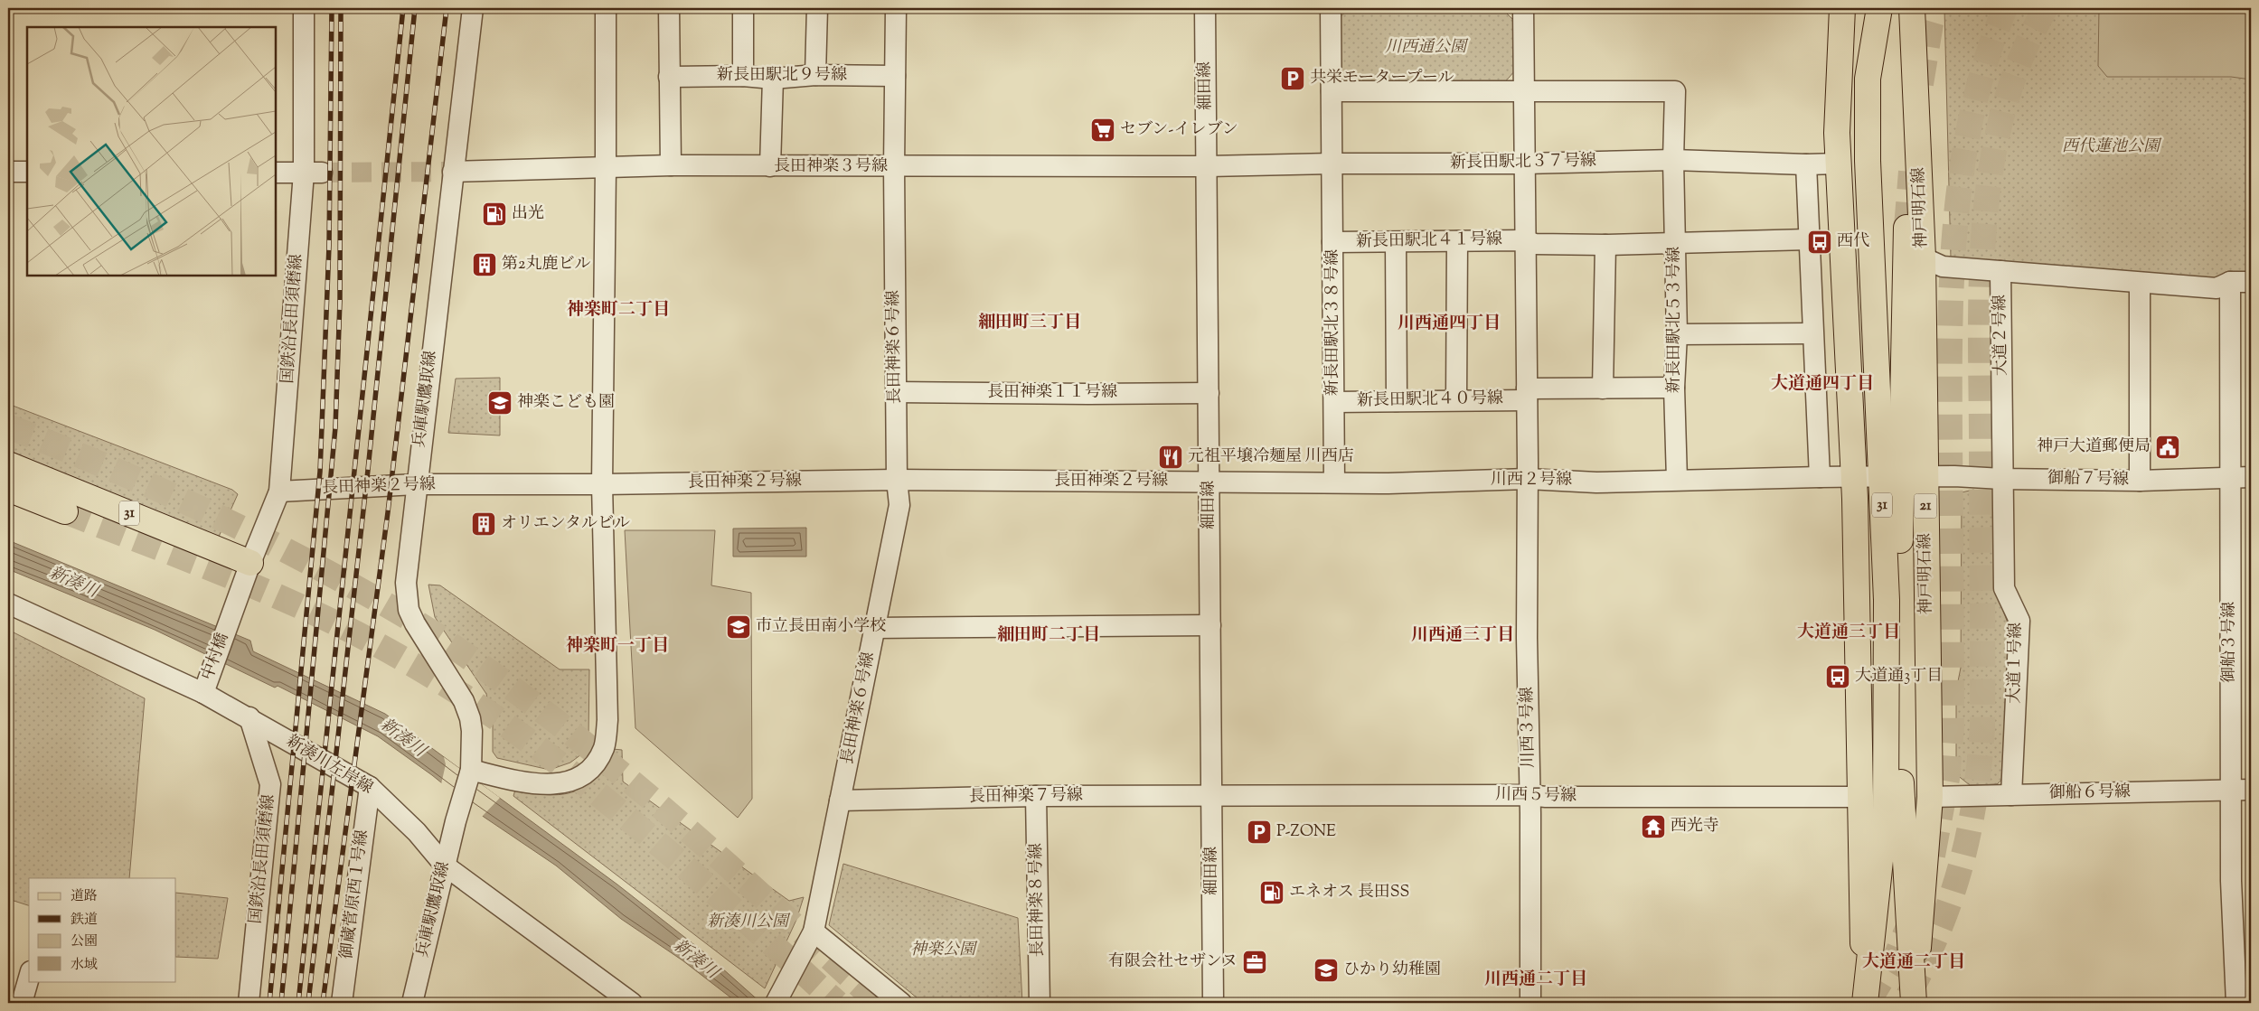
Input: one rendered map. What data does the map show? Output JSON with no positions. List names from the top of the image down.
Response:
{
  "streets": {
    "main road": ["神戸明石線", "31", "21"],
    "street": [
      "新長田駅北９号線",
      "細田線",
      "新長田駅北３７号線",
      "長田神楽３号線",
      "新長田駅北４１号線",
      "国鉄沿長田須磨線",
      "新長田駅北５３号線",
      "新長田駅北３８号線",
      "大道２号線",
      "長田神楽６号線",
      "長田神楽１１号線",
      "兵庫駅鷹取線",
      "新長田駅北４０号線",
      "御船７号線",
      "川西２号線",
      "長田神楽２号線",
      "御船３号線",
      "中村橋",
      "大道１号線",
      "川西３号線",
      "新湊川左岸線",
      "御船６号線",
      "川西５号線",
      "長田神楽７号線",
      "御蔵菅原西１号線",
      "長田神楽８号線"
    ]
  },
  "crossings": [
    ["新長田駅北９号線", "長田神楽６号線"],
    ["細田線", "新長田駅北３７号線"],
    ["細田線", "長田神楽３号線"],
    ["細田線", "長田神楽１１号線"],
    ["細田線", "川西２号線"],
    ["細田線", "長田神楽２号線"],
    ["細田線", "川西５号線"],
    ["細田線", "長田神楽７号線"],
    ["新長田駅北３７号線", "長田神楽３号線"],
    ["新長田駅北３７号線", "新長田駅北５３号線"],
    ["新長田駅北３７号線", "新長田駅北３８号線"],
    ["新長田駅北３７号線", "川西３号線"],
    ["長田神楽３号線", "長田神楽６号線"],
    ["長田神楽３号線", "兵庫駅鷹取線"],
    ["神戸明石線", "御船７号線"],
    ["神戸明石線", "31"],
    ["神戸明石線", "御船６号線"],
    ["新長田駅北４１号線", "新長田駅北５３号線"],
    ["新長田駅北４１号線", "新長田駅北３８号線"],
    ["新長田駅北４１号線", "川西３号線"],
    ["国鉄沿長田須磨線", "長田神楽２号線"],
    ["国鉄沿長田須磨線", "31"],
    ["国鉄沿長田須磨線", "中村橋"],
    ["国鉄沿長田須磨線", "新湊川左岸線"],
    ["新長田駅北５３号線", "新長田駅北４０号線"],
    ["新長田駅北５３号線", "川西２号線"],
    ["新長田駅北５３号線", "川西３号線"],
    ["新長田駅北３８号線", "新長田駅北４０号線"],
    ["新長田駅北３８号線", "川西２号線"],
    ["大道２号線", "御船７号線"],
    ["大道２号線", "大道１号線"],
    ["長田神楽６号線", "長田神楽１１号線"],
    ["長田神楽６号線", "長田神楽２号線"],
    ["長田神楽６号線", "長田神楽７号線"],
    ["兵庫駅鷹取線", "長田神楽２号線"],
    ["兵庫駅鷹取線", "新湊川左岸線"],
    ["新長田駅北４０号線", "川西３号線"],
    ["御船７号線", "川西２号線"],
    ["御船７号線", "31"],
    ["御船７号線", "御船３号線"],
    ["御船７号線", "大道１号線"],
    ["川西２号線", "長田神楽２号線"],
    ["川西２号線", "31"],
    ["川西２号線", "川西３号線"],
    ["御船３号線", "御船６号線"],
    ["中村橋", "新湊川左岸線"],
    ["大道１号線", "御船６号線"],
    ["川西３号線", "川西５号線"],
    ["新湊川左岸線", "御蔵菅原西１号線"],
    ["川西５号線", "長田神楽７号線"],
    ["長田神楽７号線", "長田神楽８号線"]
  ],
  "districts": [
    "神楽町二丁目",
    "細田町三丁目",
    "川西通四丁目",
    "大道通四丁目",
    "大道通三丁目",
    "細田町二丁目",
    "川西通三丁目",
    "神楽町一丁目",
    "大道通二丁目",
    "川西通二丁目"
  ],
  "water": ["新湊川"],
  "parks": [
    "川西通公園",
    "西代蓮池公園",
    "新湊川公園",
    "神楽公園"
  ],
  "places": {
    "parking": ["共栄モータープール", "P-ZONE"],
    "supermarket": ["セブン-イレブン"],
    "fuel station": ["出光", "エネオス 長田SS"],
    "bus stop": ["西代", "大道通3丁目"],
    "building": ["第2丸鹿ビル", "オリエンタルビル"],
    "school or university": ["神楽こども園", "市立長田南小学校", "ひかり幼稚園"],
    "public building": ["神戸大道郵便局"],
    "restaurant": ["元祖平壌冷麺屋 川西店"],
    "temple": ["西光寺"],
    "office": ["有限会社セザンヌ"]
  },
  "legend": [
    "道路",
    "鉄道",
    "公園",
    "水域"
  ]
}
